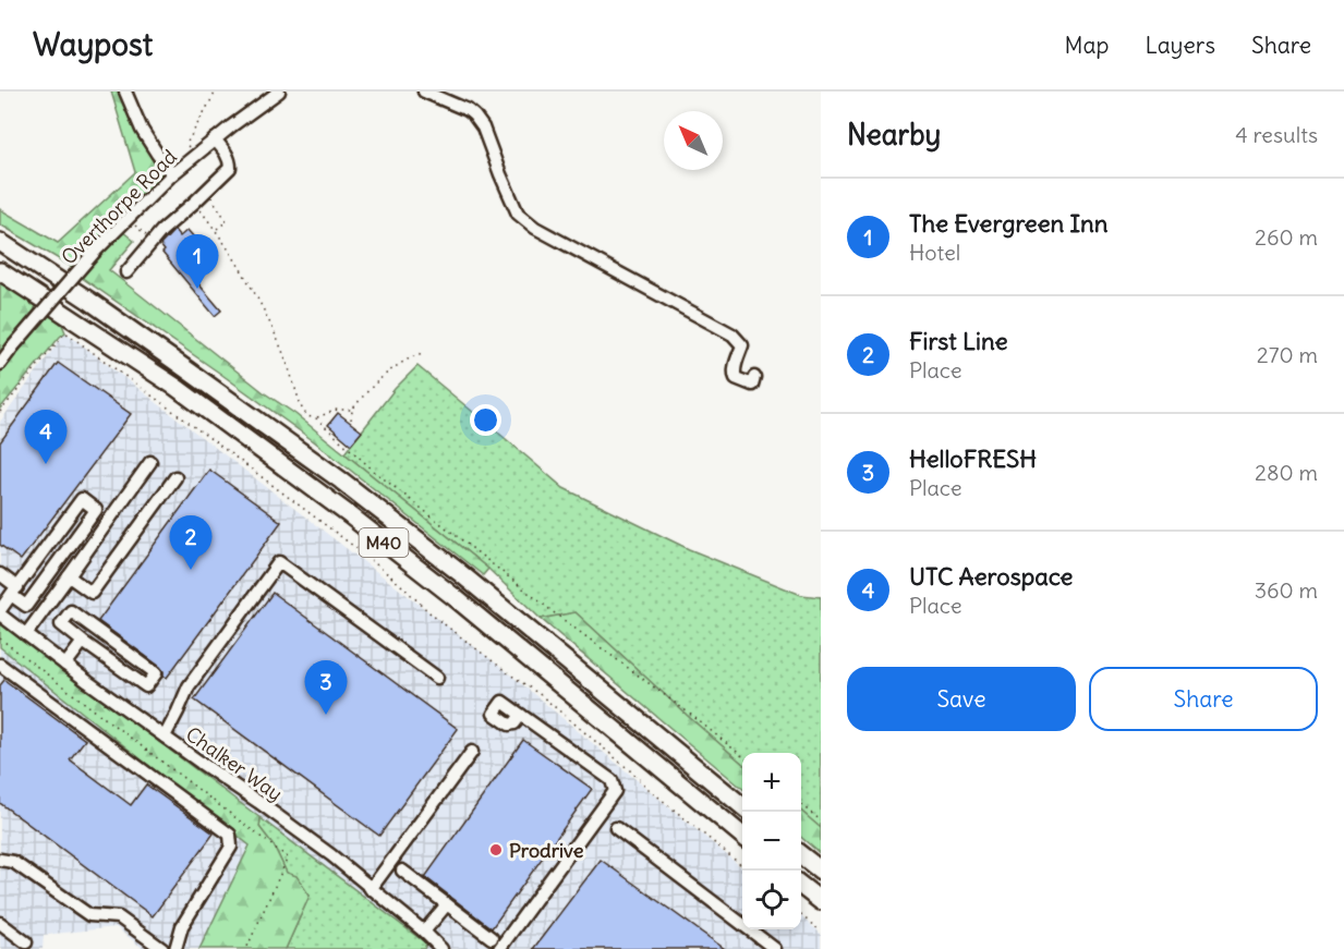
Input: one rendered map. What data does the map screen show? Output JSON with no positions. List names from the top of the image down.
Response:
{
  "streets": {
    "highway": ["M40"],
    "street": ["Overthorpe Road", "Chalker Way"]
  },
  "places": ["Prodrive"],
  "north": "top left",
  "page": {
    "header": "Waypost",
    "nav": ["Map", "Layers", "Share"],
    "heading": ["Nearby", "4 results"],
    "list": [
      {
        "mark": "1",
        "name": "The Evergreen Inn",
        "note": "Hotel",
        "value": "260 m"
      },
      {
        "mark": "2",
        "name": "First Line",
        "note": "Place",
        "value": "270 m"
      },
      {
        "mark": "3",
        "name": "HelloFRESH",
        "note": "Place",
        "value": "280 m"
      },
      {
        "mark": "4",
        "name": "UTC Aerospace",
        "note": "Place",
        "value": "360 m"
      }
    ],
    "pins": [
      "1",
      "4",
      "2",
      "3"
    ],
    "buttons": ["Save", "Share"],
    "map_buttons": ["+", "−"]
  }
}
